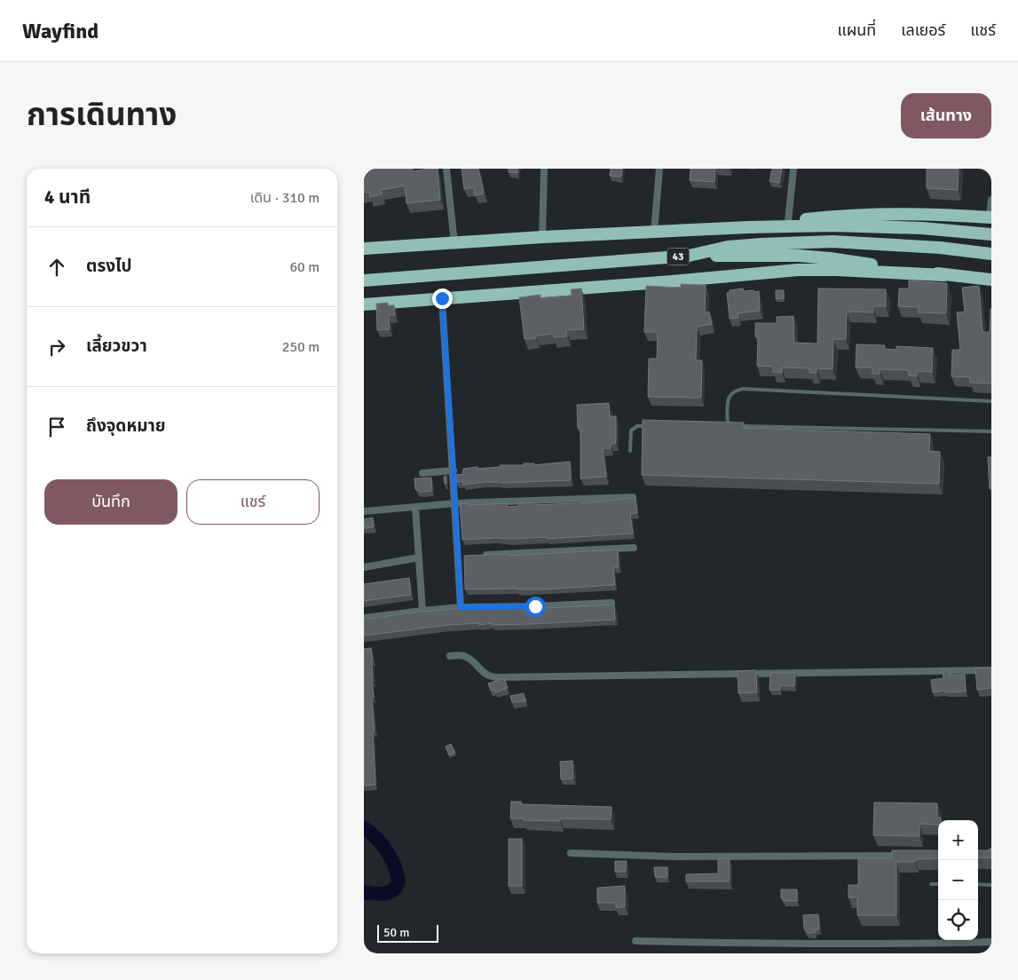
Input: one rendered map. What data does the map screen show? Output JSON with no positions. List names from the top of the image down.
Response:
{
  "streets": {
    "highway": ["43"]
  },
  "scale_bar": "50 m",
  "page": {
    "header": "Wayfind",
    "nav": ["แผนที่", "เลเยอร์", "แชร์"],
    "title": "การเดินทาง",
    "buttons": [
      "เส้นทาง",
      ["บันทึก", "แชร์"]
    ],
    "heading": ["4 นาที", "เดิน · 310 m"],
    "list": [
      ["ตรงไป", "60 m"],
      ["เลี้ยวขวา", "250 m"],
      "ถึงจุดหมาย"
    ],
    "map_buttons": ["+", "−"],
    "scale": "50 m"
  }
}
